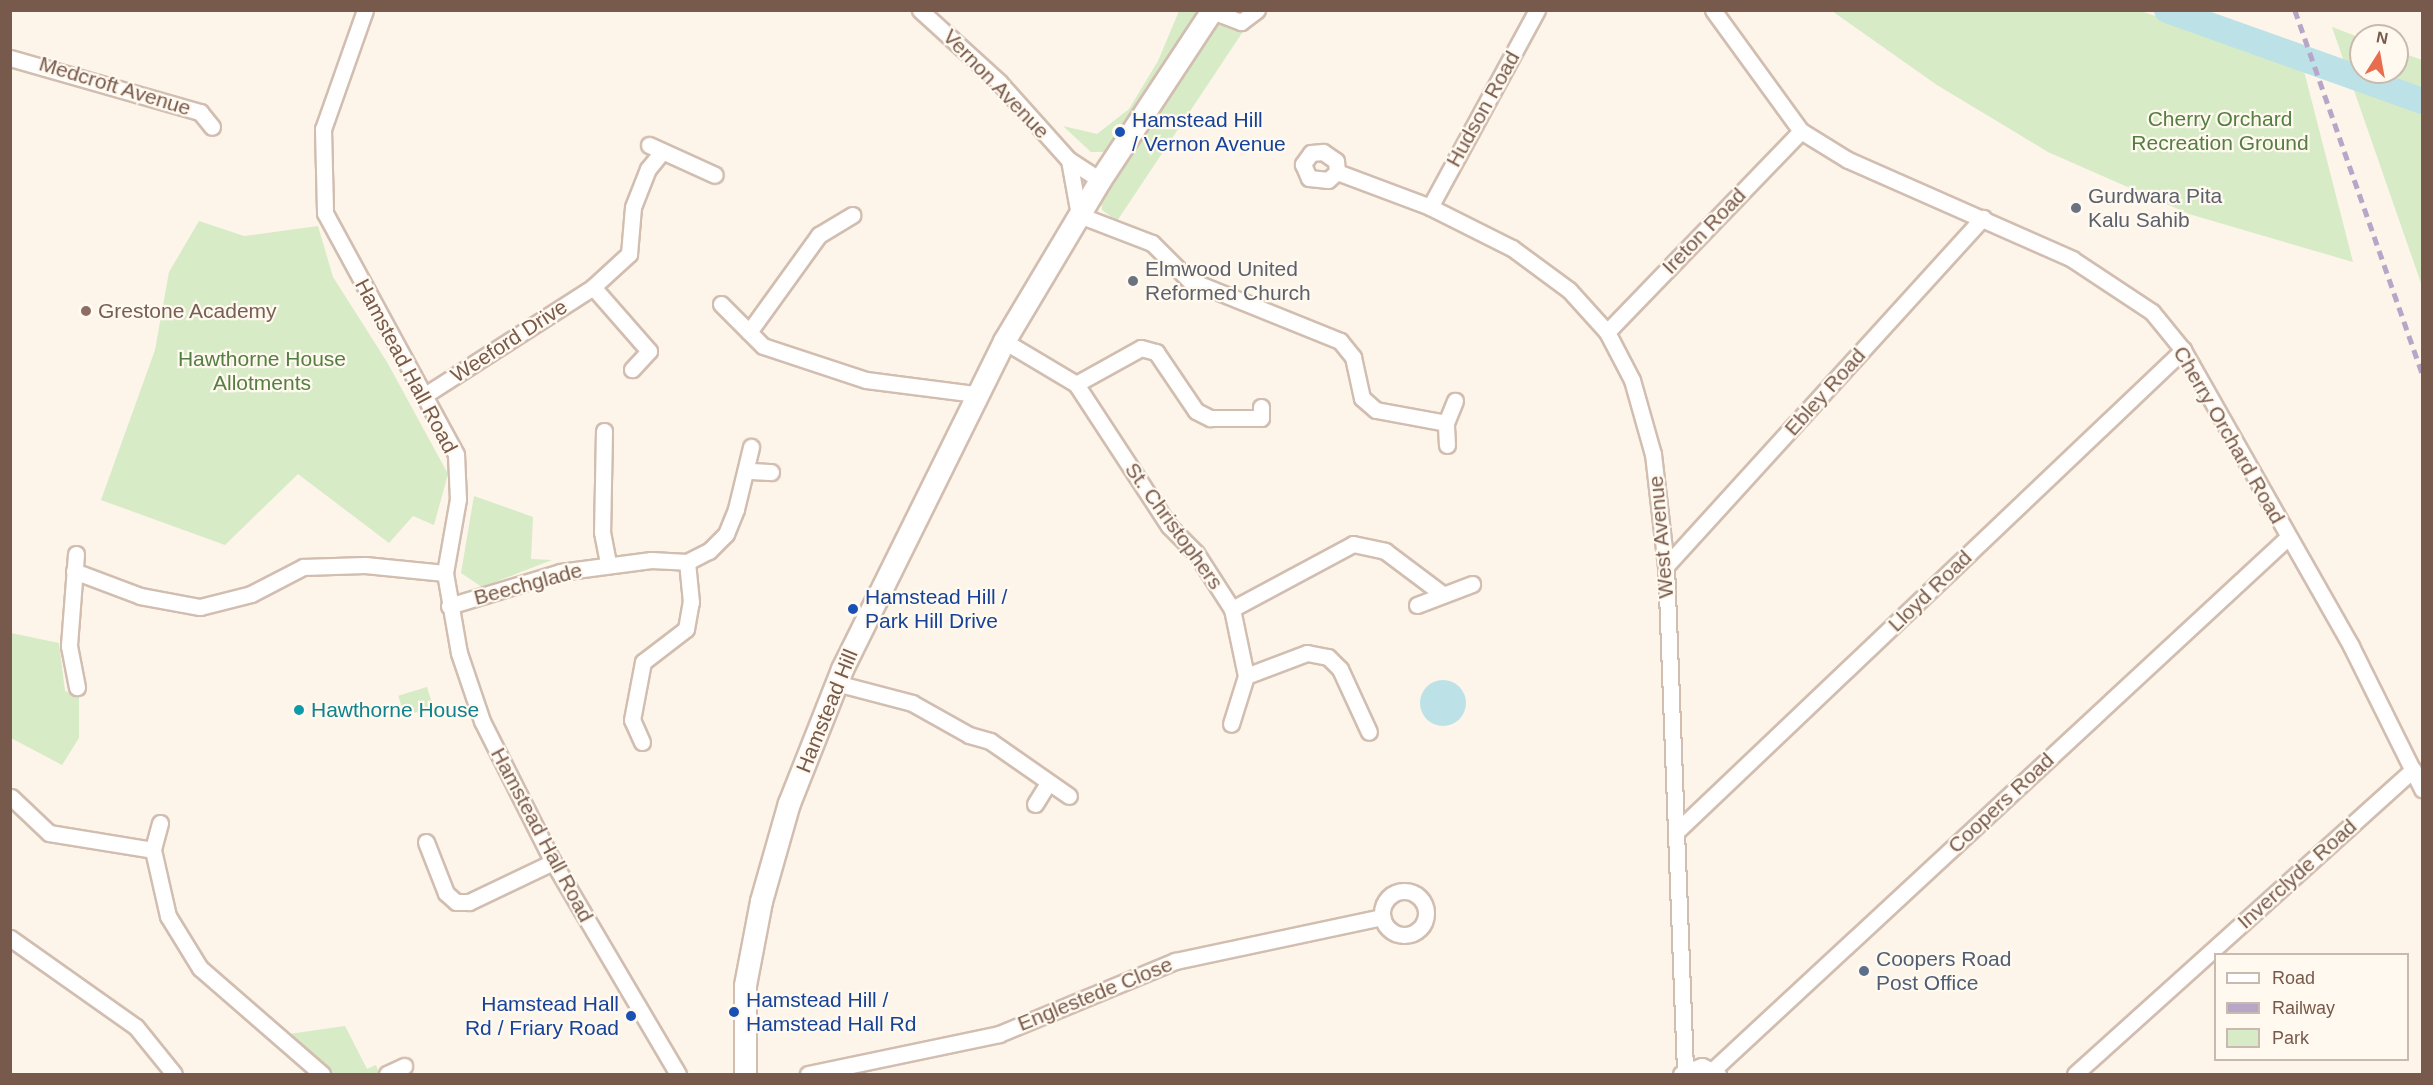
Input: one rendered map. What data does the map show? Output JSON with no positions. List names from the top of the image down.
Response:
{
  "streets": {
    "main road": ["Hamstead Hill"],
    "street": [
      "Vernon Avenue",
      "Medcroft Avenue",
      "Hudson Road",
      "Ireton Road",
      "Weeford Drive",
      "Hamstead Hall Road",
      "Ebley Road",
      "Cherry Orchard Road",
      "St. Christophers",
      "West Avenue",
      "Beechglade",
      "Lloyd Road",
      "Coopers Road",
      "Inverclyde Road",
      "Englestede Close"
    ]
  },
  "crossings": [
    ["Vernon Avenue", "Hamstead Hill"],
    ["Hudson Road", "West Avenue"],
    ["Ireton Road", "Cherry Orchard Road"],
    ["Ireton Road", "West Avenue"],
    ["Weeford Drive", "Hamstead Hall Road"],
    ["Hamstead Hall Road", "Beechglade"],
    ["Ebley Road", "Cherry Orchard Road"],
    ["Ebley Road", "West Avenue"],
    ["Cherry Orchard Road", "Lloyd Road"],
    ["Cherry Orchard Road", "Coopers Road"],
    ["Cherry Orchard Road", "Inverclyde Road"],
    ["St. Christophers", "Hamstead Hill"],
    ["West Avenue", "Lloyd Road"],
    ["West Avenue", "Coopers Road"]
  ],
  "parks": ["Cherry Orchard Recreation Ground", "Hawthorne House Allotments"],
  "places": [
    "Hamstead Hill / Vernon Avenue",
    "Gurdwara Pita Kalu Sahib",
    "Elmwood United Reformed Church",
    "Grestone Academy",
    "Hamstead Hill / Park Hill Drive",
    "Hawthorne House",
    "Coopers Road Post Office",
    "Hamstead Hill / Hamstead Hall Rd",
    "Hamstead Hall Rd / Friary Road"
  ],
  "legend": ["Road", "Railway", "Park"],
  "north": "top"
}
